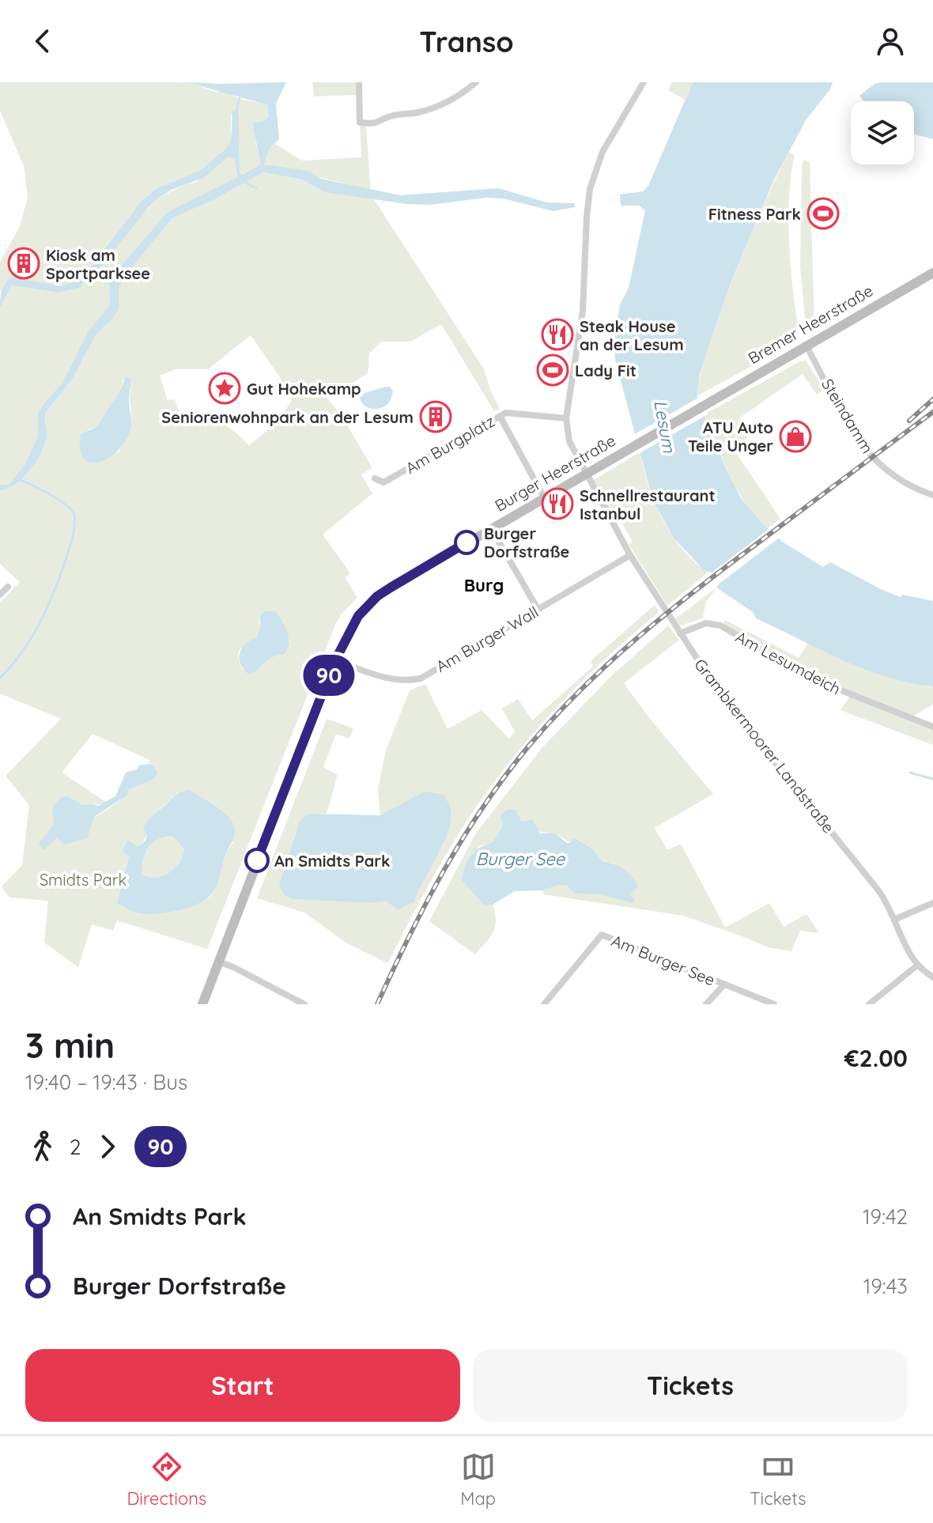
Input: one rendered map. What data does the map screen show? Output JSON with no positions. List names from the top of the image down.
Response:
{
  "streets": {
    "main road": ["Bremer Heerstraße", "Burger Heerstraße"],
    "street": [
      "Steindamm",
      "Am Burgplatz",
      "Am Burger Wall",
      "Am Lesumdeich",
      "Grambkermoorer Landstraße",
      "Am Burger See"
    ]
  },
  "crossings": [
    ["Bremer Heerstraße", "Steindamm"],
    ["Bremer Heerstraße", "Burger Heerstraße"],
    ["Am Burgplatz", "Grambkermoorer Landstraße"],
    ["Burger Heerstraße", "Am Burger Wall"],
    ["Burger Heerstraße", "Grambkermoorer Landstraße"],
    ["Am Burger Wall", "Grambkermoorer Landstraße"],
    ["Am Lesumdeich", "Grambkermoorer Landstraße"]
  ],
  "districts": ["Burg"],
  "water": ["Lesum", "Burger See"],
  "parks": ["Smidts Park"],
  "places": {
    "sports": ["Fitness Park", "Lady Fit"],
    "building": ["Kiosk am Sportparksee", "Seniorenwohnpark an der Lesum"],
    "restaurant": ["Steak House an der Lesum", "Schnellrestaurant Istanbul"],
    "place": ["Gut Hohekamp"],
    "shop": ["ATU Auto Teile Unger"],
    "other": ["Burger Dorfstraße", "An Smidts Park"]
  },
  "lines": ["bus line 90"],
  "page": {
    "header": "Transo",
    "on_map": "90",
    "heading": ["3 min", "19:40 – 19:43 · Bus", "€2.00"],
    "legs": ["2", "90"],
    "list": [
      {
        "name": "An Smidts Park",
        "value": "19:42"
      },
      {
        "name": "Burger Dorfstraße",
        "value": "19:43"
      }
    ],
    "buttons": ["Start", "Tickets"],
    "tabs": ["Directions", "Map", "Tickets"]
  }
}
